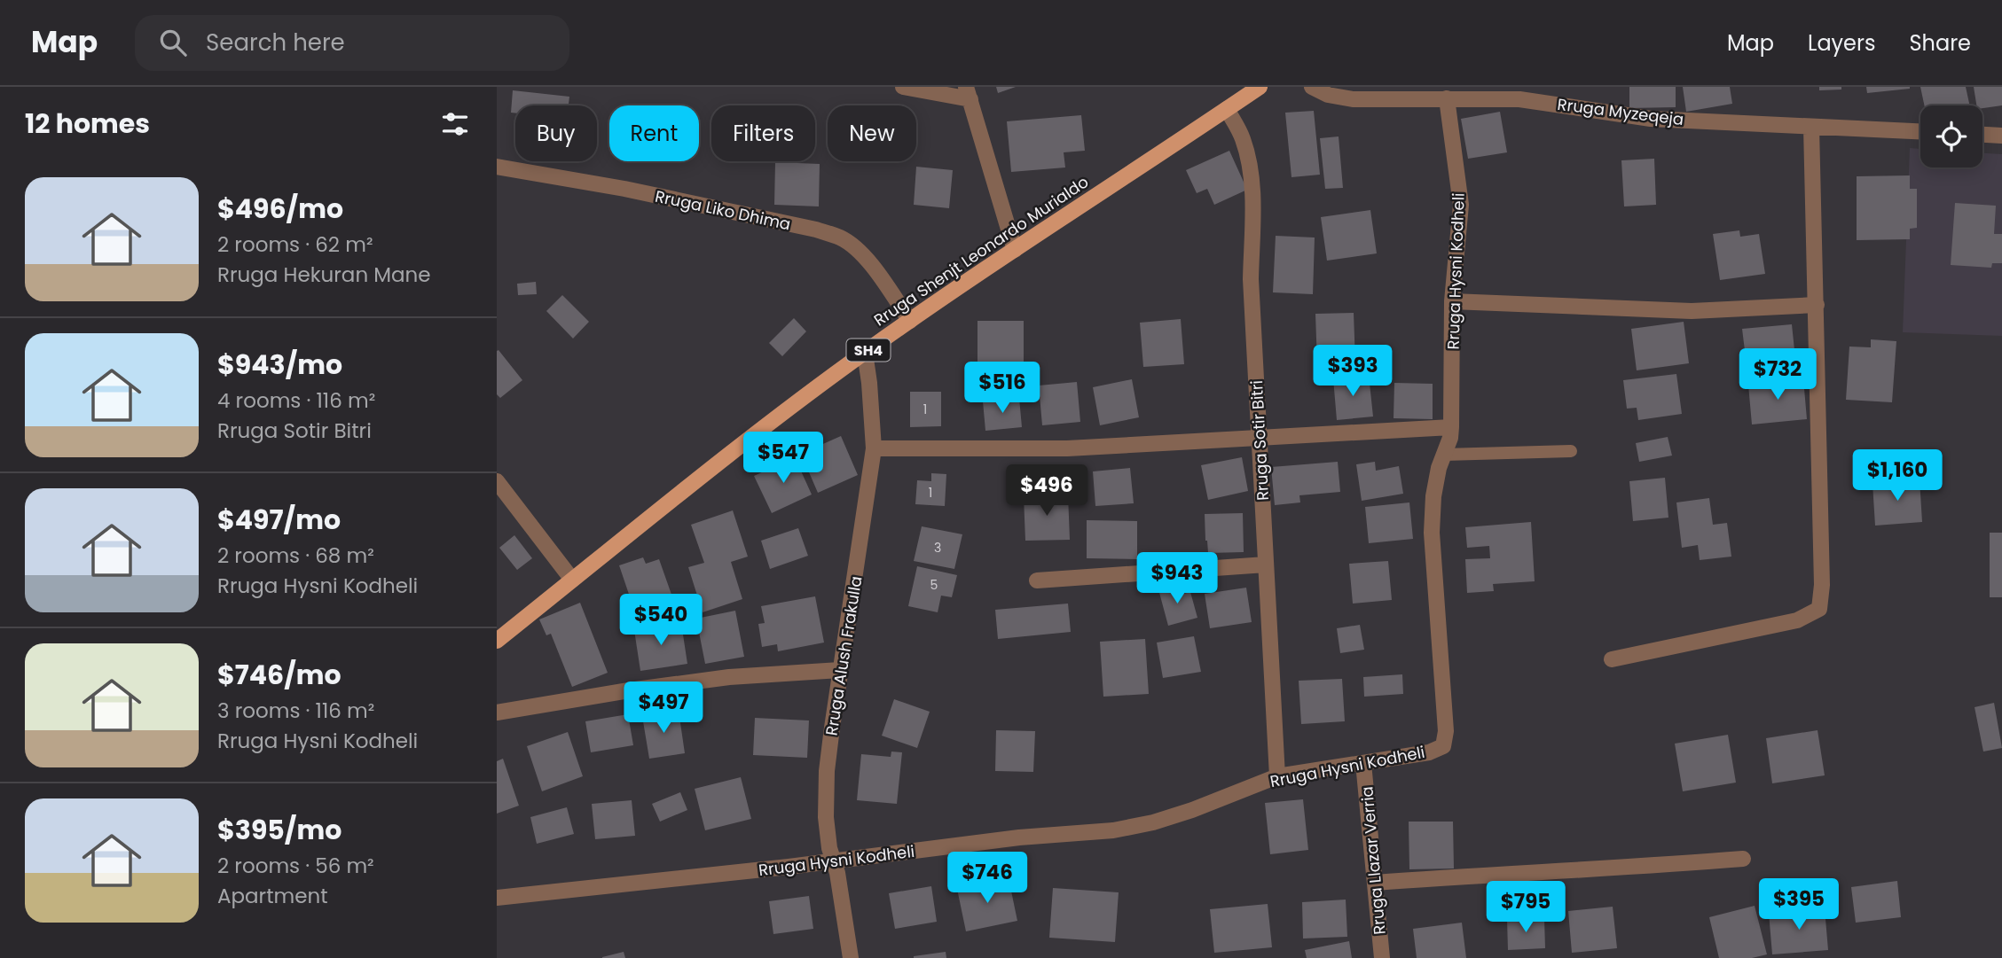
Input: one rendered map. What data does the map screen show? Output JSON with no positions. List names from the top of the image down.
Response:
{
  "streets": {
    "main road": ["Rruga Shenjt Leonardo Murialdo", "SH4"],
    "street": [
      "Rruga Myzeqeja",
      "Rruga Liko Dhima",
      "Rruga Hysni Kodheli",
      "Rruga Sotir Bitri",
      "Rruga Alush Frakulla",
      "Rruga Llazar Verria"
    ]
  },
  "crossings": [
    ["Rruga Myzeqeja", "Rruga Hysni Kodheli"],
    ["Rruga Liko Dhima", "Rruga Shenjt Leonardo Murialdo"],
    ["Rruga Shenjt Leonardo Murialdo", "Rruga Sotir Bitri"],
    ["Rruga Shenjt Leonardo Murialdo", "Rruga Alush Frakulla"],
    ["Rruga Hysni Kodheli", "Rruga Sotir Bitri"],
    ["Rruga Hysni Kodheli", "Rruga Alush Frakulla"],
    ["Rruga Hysni Kodheli", "Rruga Llazar Verria"]
  ],
  "house_numbers": [
    "1",
    "1",
    "3",
    "5"
  ],
  "page": {
    "header": "Map",
    "search": "Search here",
    "nav": ["Map", "Layers", "Share"],
    "heading": "12 homes",
    "chip": [
      "Buy",
      "Rent",
      "Filters",
      "New"
    ],
    "list": [
      {
        "name": "$496/mo",
        "note": "2 rooms · 62 m² · Rruga Hekuran Mane"
      },
      {
        "name": "$943/mo",
        "note": "4 rooms · 116 m² · Rruga Sotir Bitri"
      },
      {
        "name": "$497/mo",
        "note": "2 rooms · 68 m² · Rruga Hysni Kodheli"
      },
      {
        "name": "$746/mo",
        "note": "3 rooms · 116 m² · Rruga Hysni Kodheli"
      },
      {
        "name": "$395/mo",
        "note": "2 rooms · 56 m² · Apartment"
      }
    ],
    "price": [
      "$393",
      "$732",
      "$516",
      "$547",
      "$1,160",
      "$496",
      "$943",
      "$540",
      "$497",
      "$746",
      "$395",
      "$795"
    ]
  }
}
